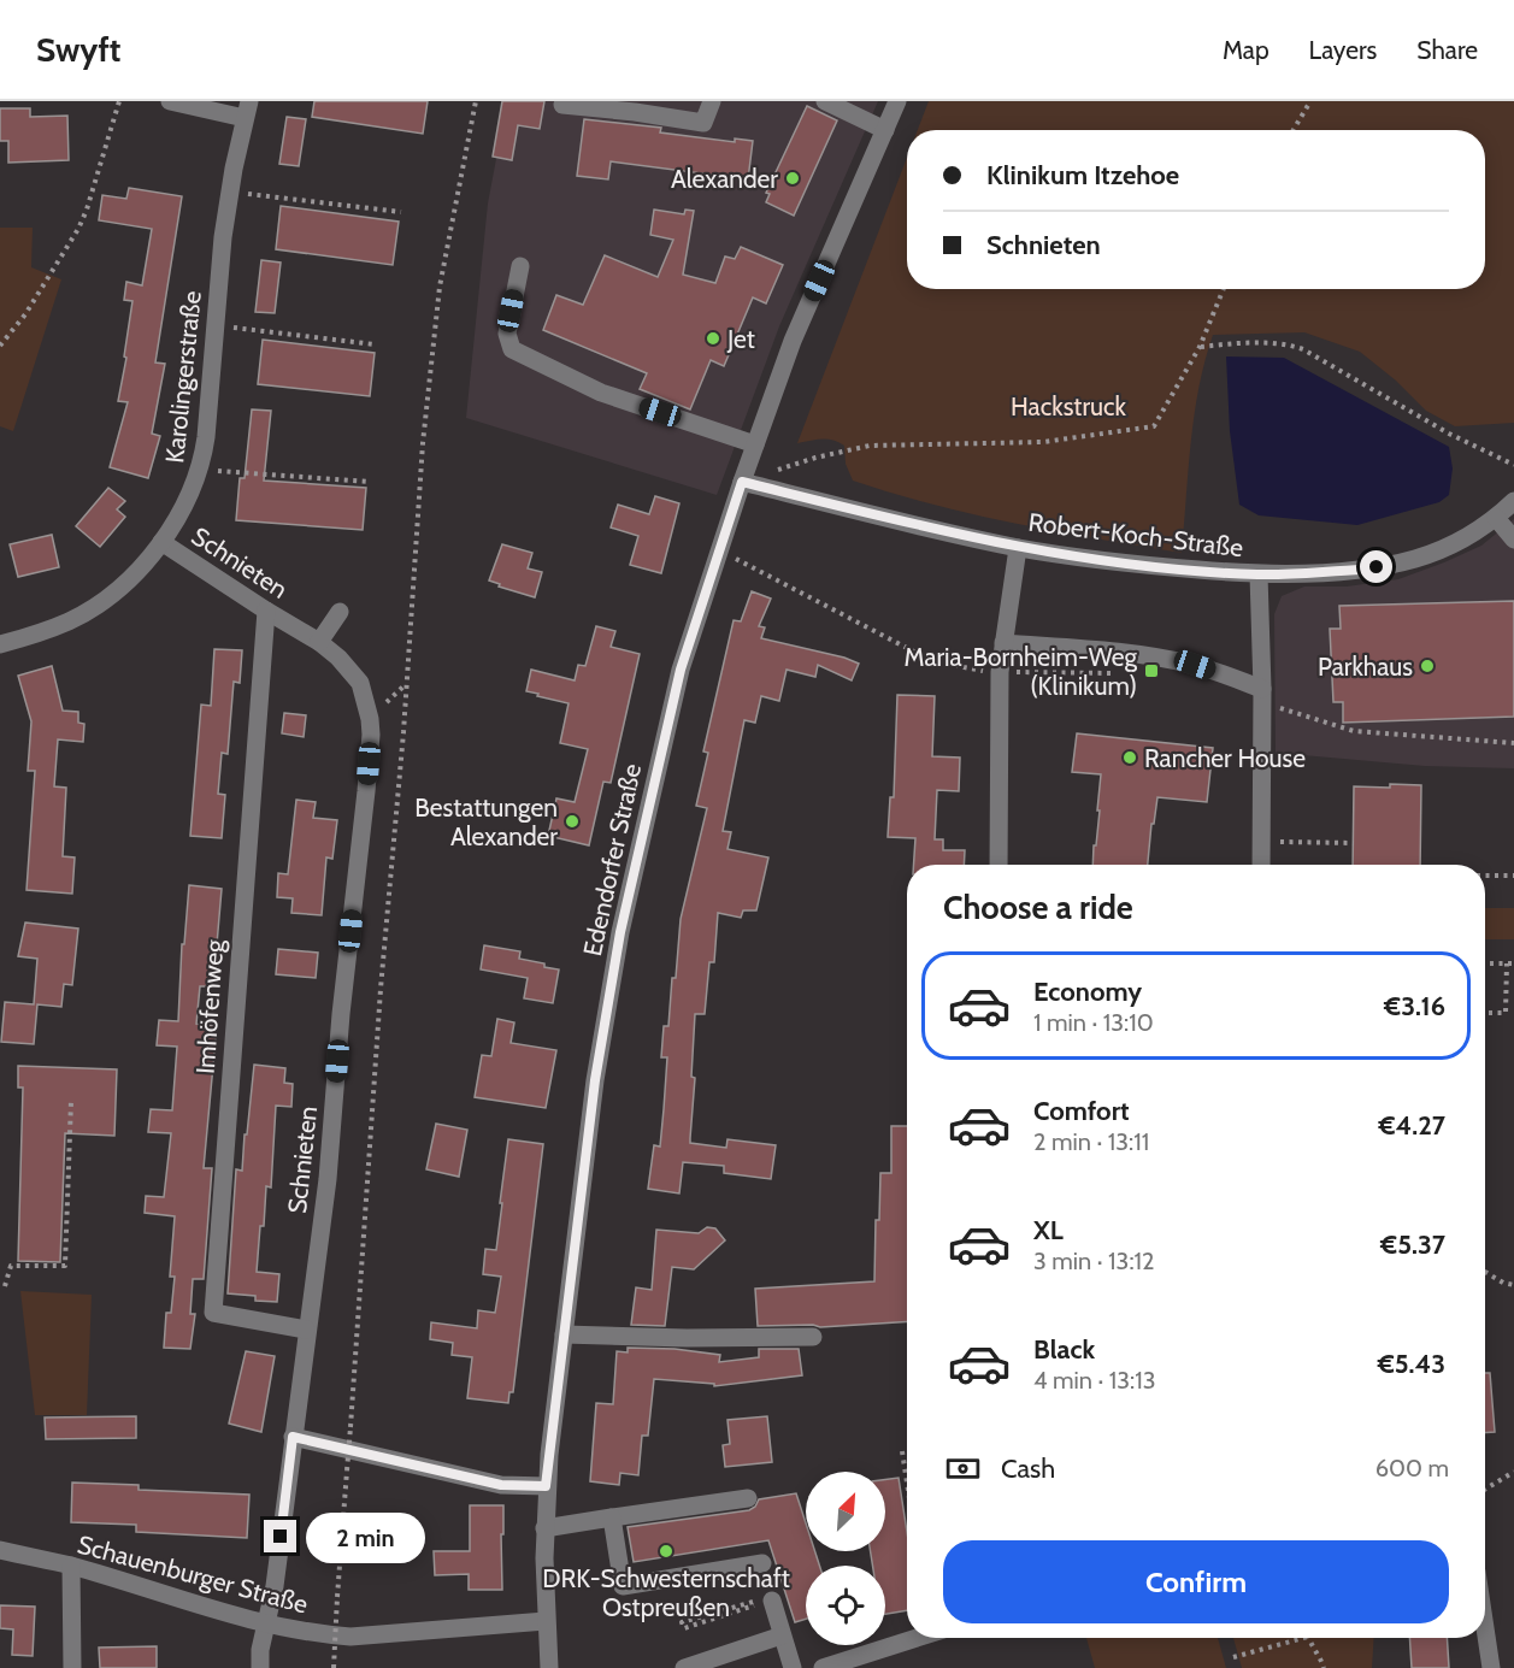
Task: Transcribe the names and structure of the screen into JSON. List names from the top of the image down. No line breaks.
{"streets":{"street":["Karolingerstraße","Robert-Koch-Straße","Schnieten","Edendorfer Straße","Imhöfenweg","Schauenburger Straße"]},"crossings":[["Karolingerstraße","Schnieten"],["Robert-Koch-Straße","Edendorfer Straße"],["Schnieten","Imhöfenweg"],["Schnieten","Schauenburger Straße"],["Edendorfer Straße","Schauenburger Straße"]],"parks":["Hackstruck"],"places":{"other":["Alexander","Jet","Parkhaus","Rancher House","Bestattungen Alexander","DRK-Schwesternschaft Ostpreußen"],"transit":["Maria-Bornheim-Weg (Klinikum)"]},"north":"top right","page":{"header":"Swyft","nav":["Map","Layers","Share"],"banner":["Klinikum Itzehoe","Schnieten"],"heading":"Choose a ride","list":[{"name":"Economy","note":"1 min · 13:10","value":"€3.16"},{"name":"Comfort","note":"2 min · 13:11","value":"€4.27"},{"name":"XL","note":"3 min · 13:12","value":"€5.37"},{"name":"Black","note":"4 min · 13:13","value":"€5.43"}],"pay":["Cash","600 m"],"bubble":"2 min","buttons":"Confirm"}}
